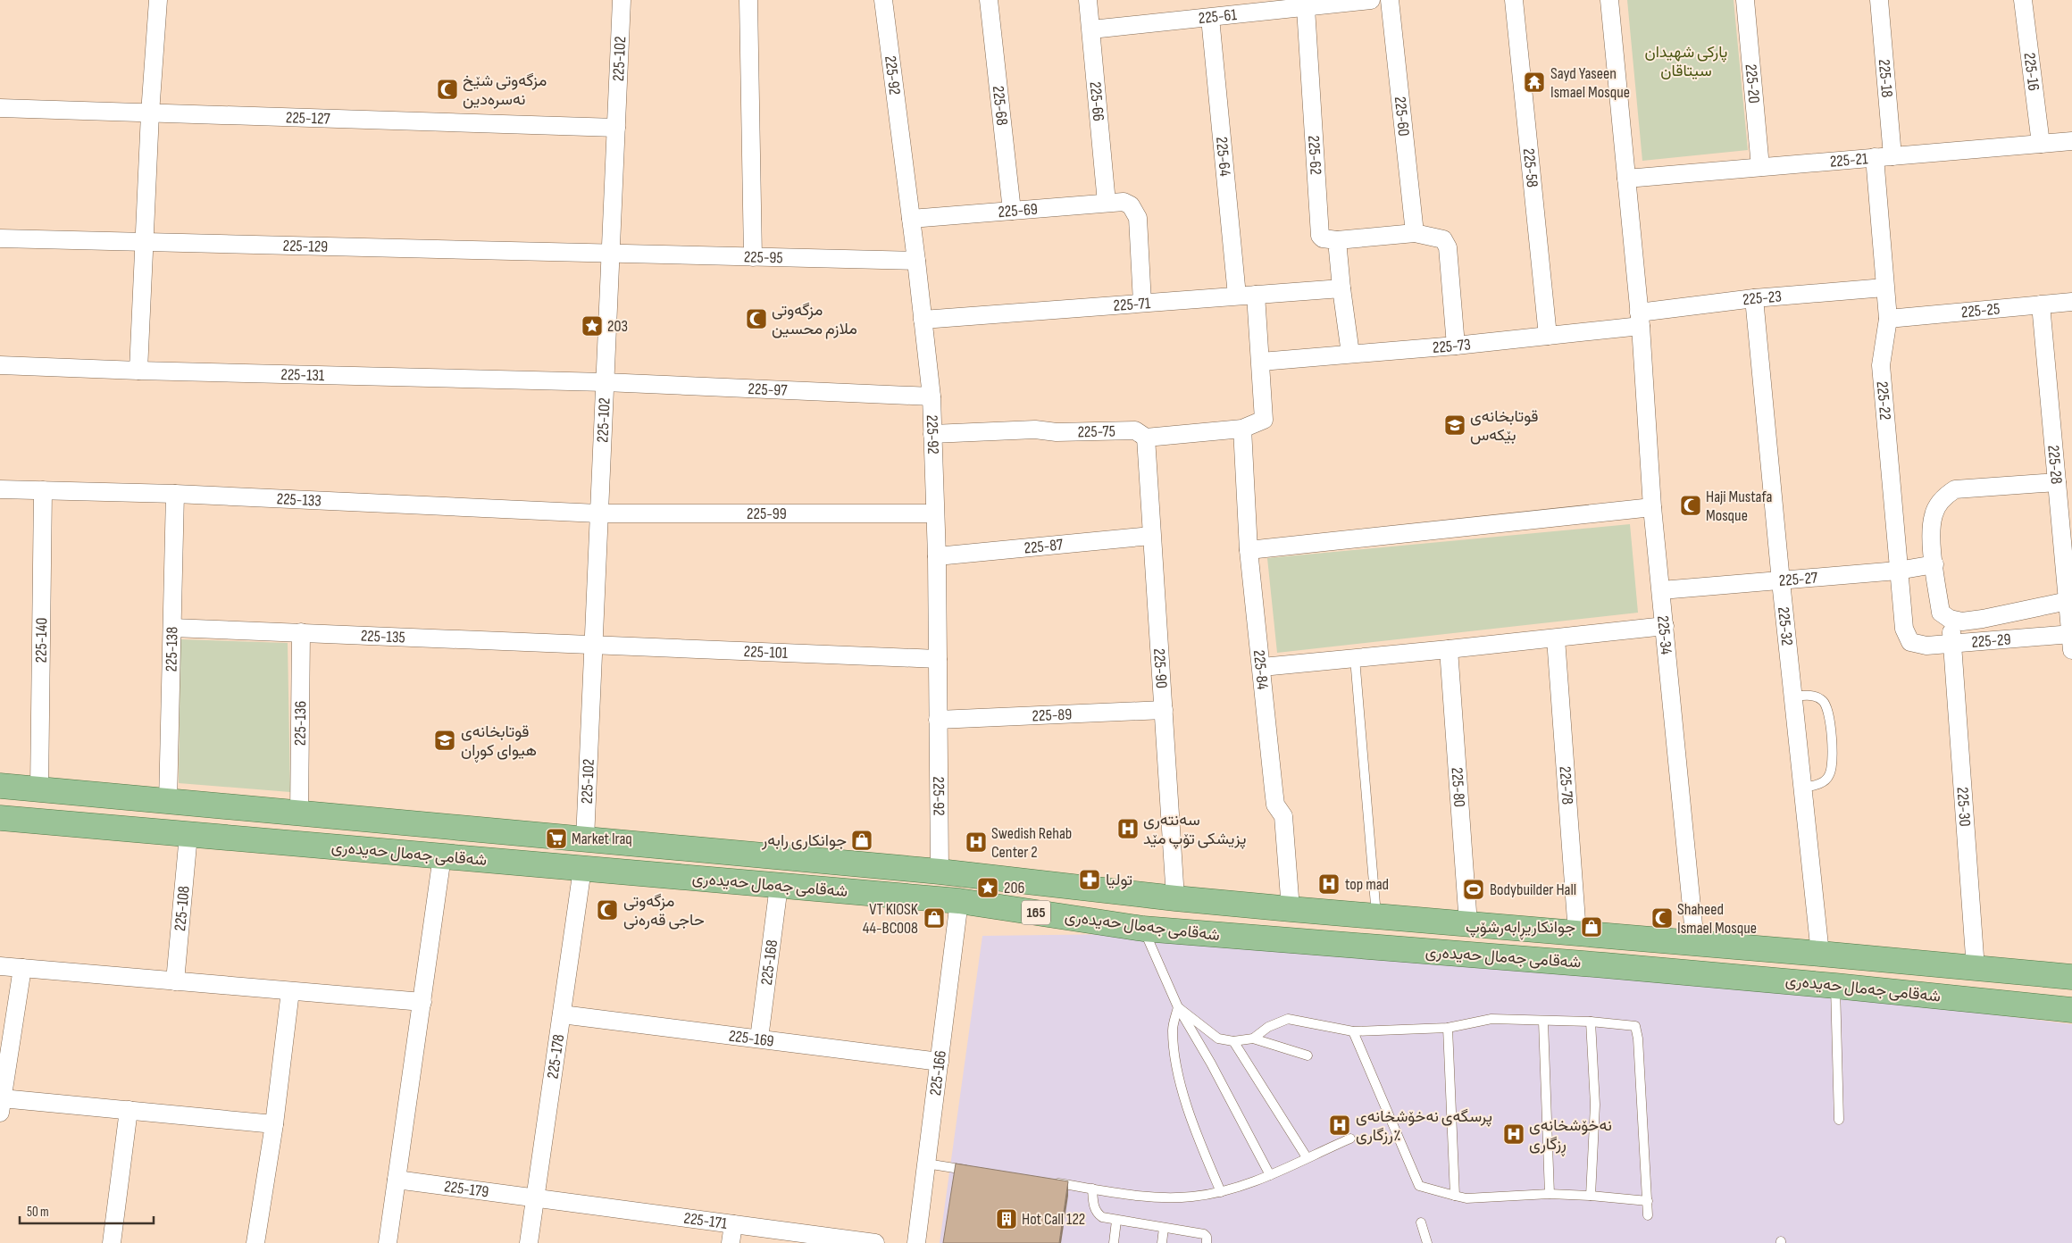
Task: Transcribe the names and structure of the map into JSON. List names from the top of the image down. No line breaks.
{"streets":{"main road":["شەقامی جەمال حەیدەری","165"],"street":["225-61","225-102","225-16","225-92","225-18","225-20","225-66","225-68","225-60","225-127","225-62","225-64","225-21","225-58","225-69","225-129","225-95","225-23","225-71","225-25","225-73","225-131","225-97","225-22","225-75","225-28","225-133","225-99","225-87","225-27","225-32","225-34","225-135","225-140","225-29","225-138","225-101","225-90","225-84","225-89","225-136","225-78","225-80","225-30","225-108","225-168","225-169","225-178","225-166","225-179","225-171"]},"crossings":[["225-61","225-66"],["225-61","225-62"],["225-61","225-64"],["225-102","225-127"],["225-102","225-129"],["225-102","225-95"],["225-102","225-131"],["225-102","225-97"],["225-102","225-133"],["225-102","225-99"],["225-102","225-135"],["225-102","225-101"],["225-102","شەقامی جەمال حەیدەری"],["225-16","225-21"],["225-92","225-69"],["225-92","225-95"],["225-92","225-71"],["225-92","225-97"],["225-92","225-75"],["225-92","225-99"],["225-92","225-87"],["225-92","225-101"],["225-92","225-89"],["225-92","شەقامی جەمال حەیدەری"],["225-18","225-21"],["225-20","225-21"],["225-66","225-69"],["225-68","225-69"],["225-64","225-71"],["225-21","225-22"],["225-21","225-34"],["225-58","225-73"],["225-129","225-95"],["225-23","225-73"],["225-23","225-22"],["225-23","225-32"],["225-23","225-34"],["225-25","225-22"],["225-25","225-28"],["225-73","225-34"],["225-73","225-84"],["225-131","225-97"],["225-22","225-27"],["225-22","225-29"],["225-75","225-90"],["225-75","225-84"],["225-28","225-29"],["225-133","225-99"],["225-133","225-140"],["225-133","225-138"],["225-87","225-90"],["225-27","225-32"],["225-27","225-34"],["225-32","شەقامی جەمال حەیدەری"],["225-34","شەقامی جەمال حەیدەری"],["225-135","225-138"],["225-135","225-101"],["225-135","225-136"],["225-140","شەقامی جەمال حەیدەری"],["225-29","225-30"],["225-138","شەقامی جەمال حەیدەری"],["225-90","225-89"],["225-90","شەقامی جەمال حەیدەری"],["225-84","شەقامی جەمال حەیدەری"],["225-136","شەقامی جەمال حەیدەری"],["225-78","شەقامی جەمال حەیدەری"],["225-80","شەقامی جەمال حەیدەری"],["225-30","شەقامی جەمال حەیدەری"],["شەقامی جەمال حەیدەری","225-108"],["شەقامی جەمال حەیدەری","225-168"],["شەقامی جەمال حەیدەری","225-178"],["شەقامی جەمال حەیدەری","225-166"],["225-168","225-169"],["225-169","225-178"],["225-169","225-166"],["225-178","225-179"],["225-178","225-171"],["225-179","225-171"]],"parks":["پارکی شهیدان سیتاقان"],"places":{"temple":["Sayd Yaseen Ismael Mosque"],"mosque":["مزگه‌وتی شێخ نه‌سرەدین","مزگه‌وتی ملازم محسین","Haji Mustafa Mosque","مزگەوتی حاجی قەرەنی","Shaheed Ismael Mosque"],"place":["203","206"],"school or university":["قوتابخانەی بێكه‌س","قوتابخانەی هیوای کوڕان"],"hospital":["سەنتەری پزیشکی تۆپ مێد","Swedish Rehab Center 2","top mad","پرسگەی نەخۆشخانەی رزگاری٪","نەخۆشخانەی ڕزگاری"],"supermarket":["Market Iraq"],"shop":["جوانکاری رابەر","VT KIOSK 44-BC008","جوانكاریڕابەرشۆپ"],"pharmacy":["تولیا"],"sports":["Bodybuilder Hall"],"building":["Hot Call 122"]},"scale_bar":"50 m"}
